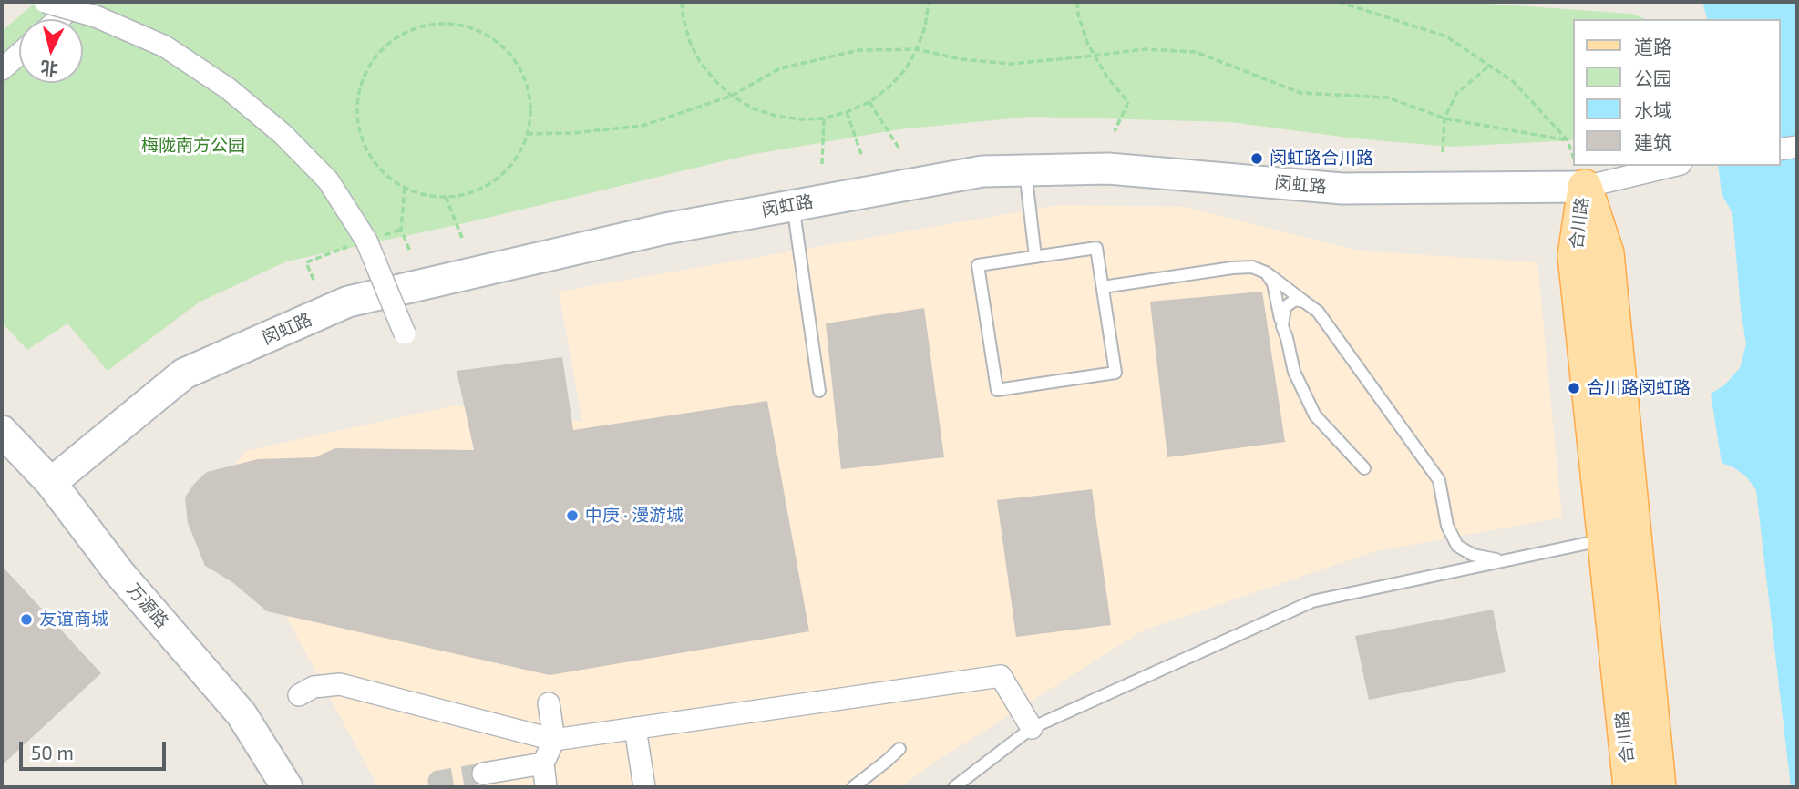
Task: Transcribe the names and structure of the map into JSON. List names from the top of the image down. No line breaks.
{"streets":{"main road":["闵虹路","合川路","万源路"]},"crossings":[["闵虹路","合川路"],["闵虹路","万源路"]],"parks":["梅陇南方公园"],"places":["闵虹路合川路","合川路闵虹路","中庚 · 漫游城","友谊商城"],"legend":["道路","公园","水域","建筑"],"scale_bar":"50 m","north":"bottom"}
